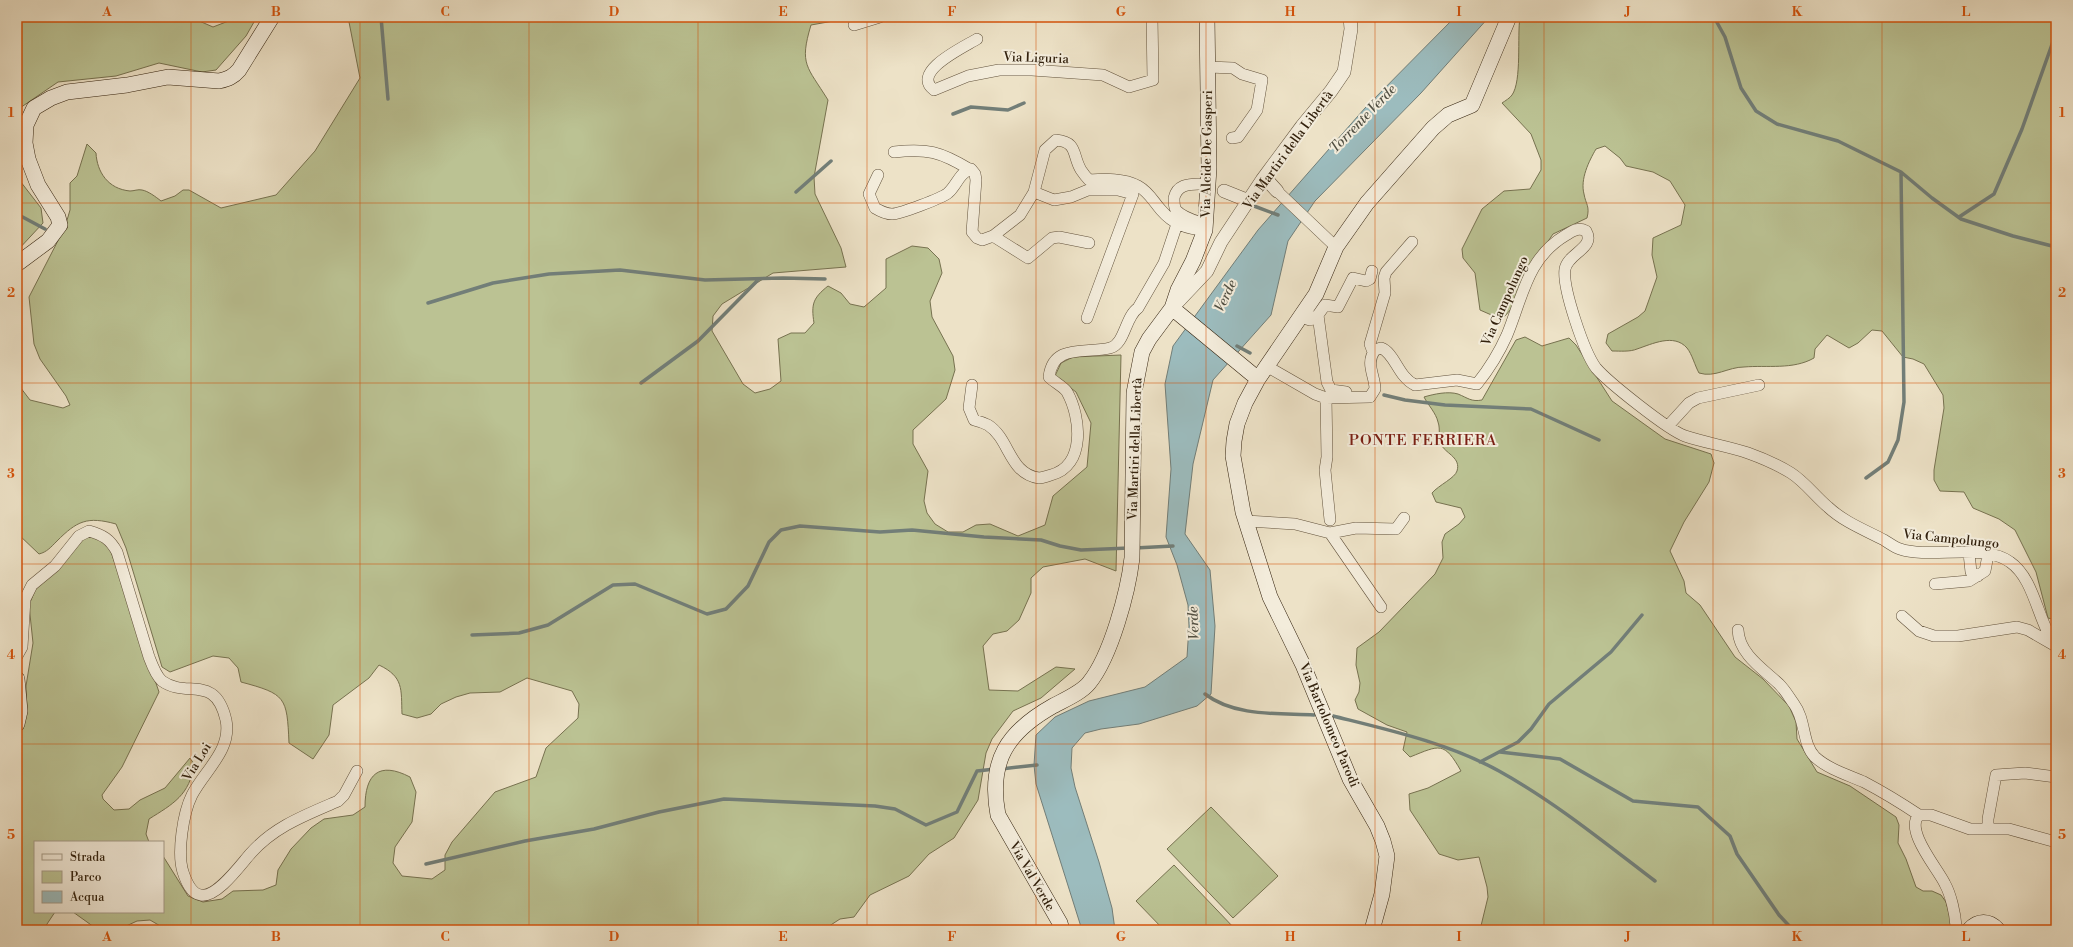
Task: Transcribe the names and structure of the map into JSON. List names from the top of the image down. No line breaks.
{"streets":{"main road":["Via Martiri della Libertà","Via Alcide De Gasperi","Via Bartolomeo Parodi","Via Val Verde"],"street":["Via Liguria","Via Campolungo","Via Loi"]},"crossings":[["Via Martiri della Libertà","Via Alcide De Gasperi"],["Via Martiri della Libertà","Via Val Verde"]],"districts":["PONTE FERRIERA"],"water":["Torrente Verde","Verde"],"legend":["Strada","Parco","Acqua"],"grid":{"columns":["A","B","C","D","E","F","G","H","I","J","K","L"],"rows":["1","2","3","4","5"]}}
